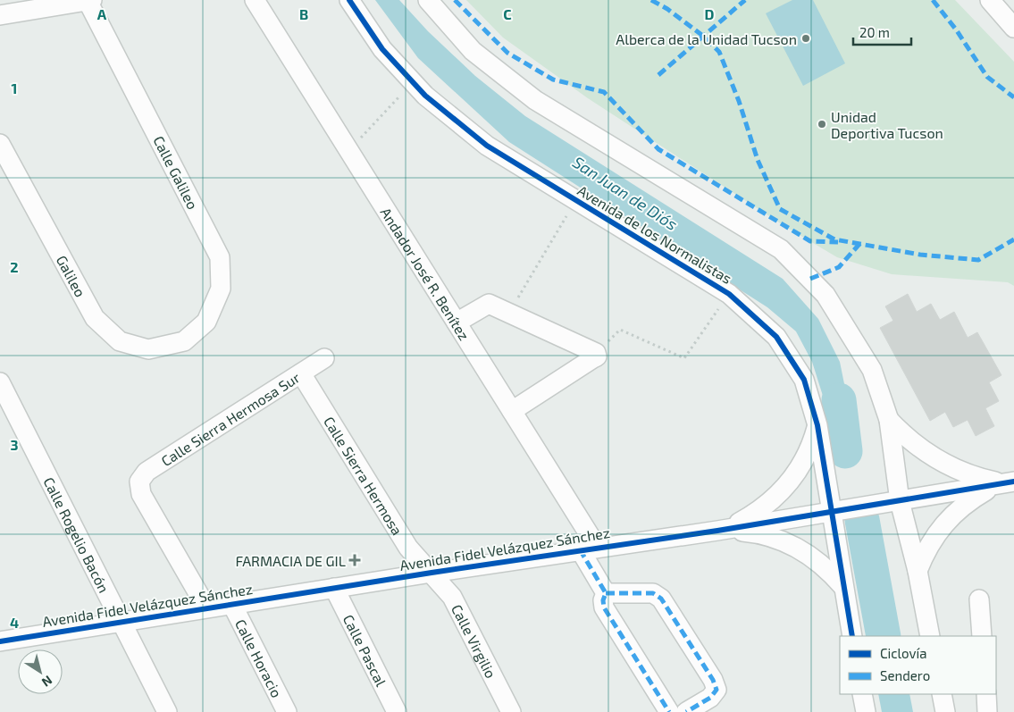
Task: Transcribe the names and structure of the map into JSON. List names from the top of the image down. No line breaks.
{"streets":{"street":["Calle Galileo","Avenida de los Normalistas","Andador José R. Benítez","Galileo","Calle Sierra Hermosa Sur","Calle Sierra Hermosa","Calle Rogelio Bacón","Avenida Fidel Velázquez Sánchez","Calle Virgilio","Calle Pascal","Calle Horacio"]},"crossings":[["Calle Galileo","Galileo"],["Avenida de los Normalistas","Avenida Fidel Velázquez Sánchez"],["Andador José R. Benítez","Avenida Fidel Velázquez Sánchez"],["Calle Sierra Hermosa Sur","Calle Sierra Hermosa"],["Calle Sierra Hermosa Sur","Avenida Fidel Velázquez Sánchez"],["Calle Sierra Hermosa","Avenida Fidel Velázquez Sánchez"],["Calle Sierra Hermosa","Calle Virgilio"],["Calle Rogelio Bacón","Avenida Fidel Velázquez Sánchez"],["Avenida Fidel Velázquez Sánchez","Calle Virgilio"],["Avenida Fidel Velázquez Sánchez","Calle Pascal"],["Avenida Fidel Velázquez Sánchez","Calle Horacio"]],"water":["San Juan de Diós"],"places":{"other":["Alberca de la Unidad Tucson","Unidad Deportiva Tucson"],"health":["FARMACIA DE GIL"]},"legend":["Ciclovía","Sendero"],"scale_bar":"20 m","north":"bottom right","grid":{"columns":["A","B","C","D"],"rows":["1","2","3","4"]}}
